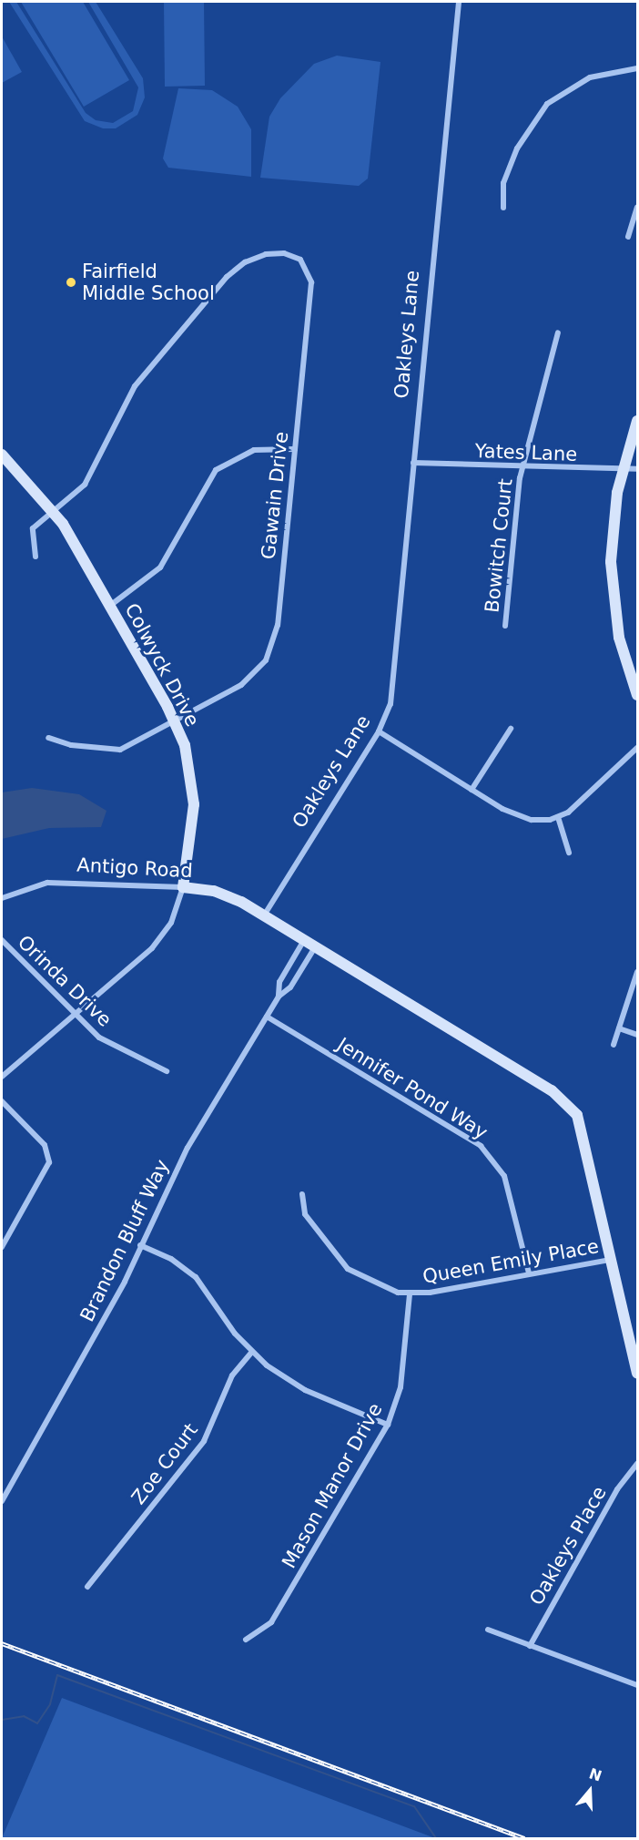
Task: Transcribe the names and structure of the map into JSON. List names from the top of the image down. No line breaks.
{"streets":{"street":["Oakleys Lane","Yates Lane","Gawain Drive","Bowitch Court","Colwyck Drive","Antigo Road","Orinda Drive","Jennifer Pond Way","Brandon Bluff Way","Queen Emily Place","Zoe Court","Mason Manor Drive","Oakleys Place"]},"crossings":[["Oakleys Lane","Yates Lane"],["Oakleys Lane","Antigo Road"],["Yates Lane","Bowitch Court"],["Gawain Drive","Colwyck Drive"],["Colwyck Drive","Antigo Road"],["Colwyck Drive","Orinda Drive"],["Jennifer Pond Way","Brandon Bluff Way"],["Jennifer Pond Way","Queen Emily Place"],["Queen Emily Place","Mason Manor Drive"]],"places":["Fairfield Middle School"],"north":"top"}
